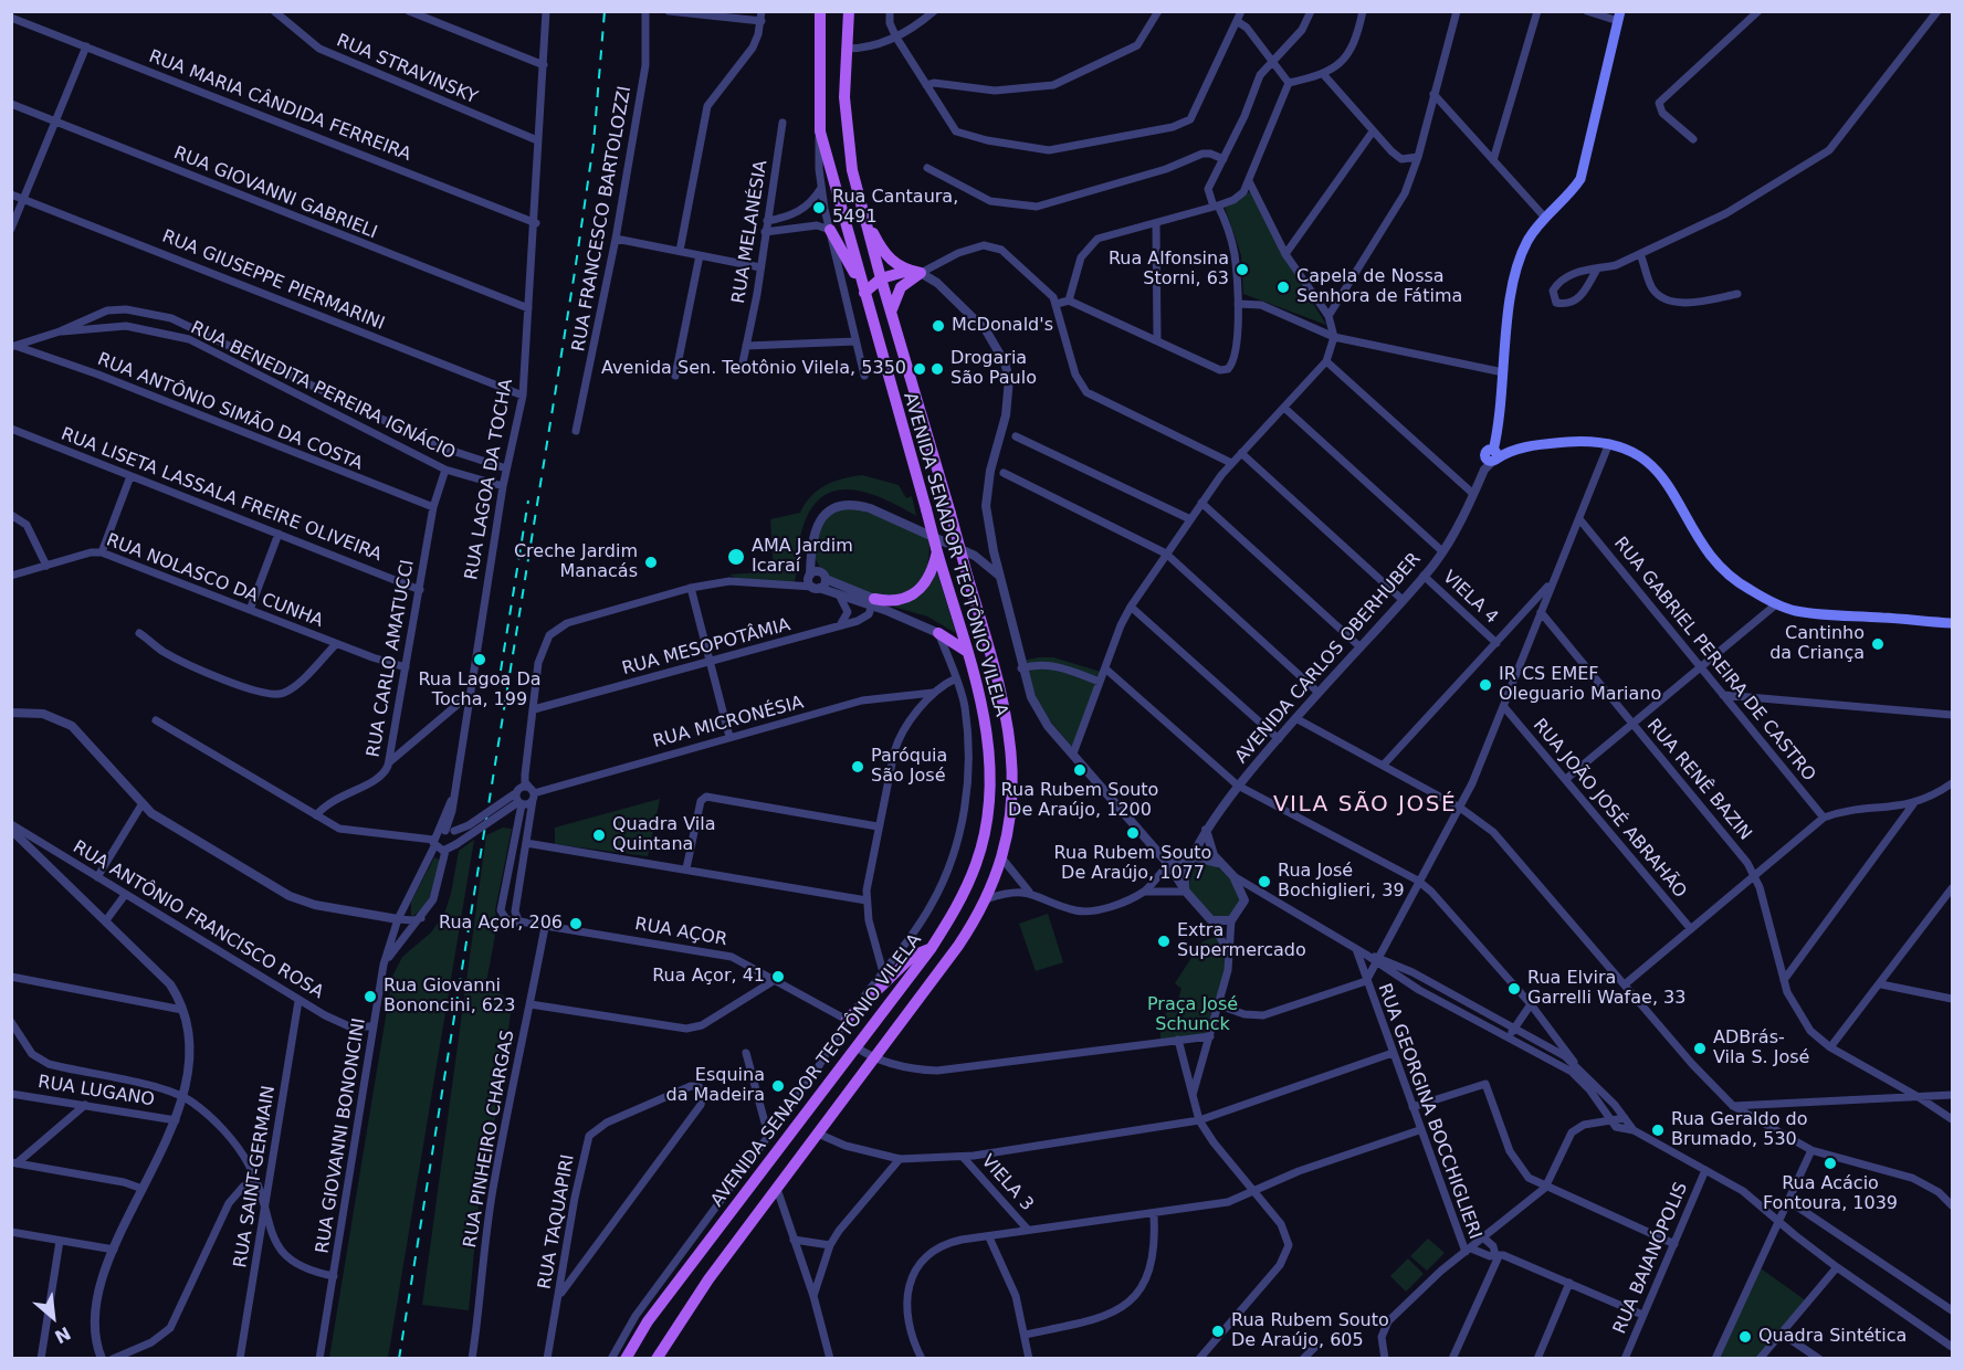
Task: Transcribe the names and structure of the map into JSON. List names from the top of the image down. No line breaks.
{"streets":{"main road":["AVENIDA SENADOR TEOTÔNIO VILELA","AVENIDA CARLOS OBERHUBER"],"street":["RUA STRAVINSKY","RUA MARIA CÂNDIDA FERREIRA","RUA GIOVANNI GABRIELI","RUA FRANCESCO BARTOLOZZI","RUA MELANÉSIA","RUA GIUSEPPE PIERMARINI","RUA BENEDITA PEREIRA IGNÁCIO","RUA ANTÔNIO SIMÃO DA COSTA","RUA LAGOA DA TOCHA","RUA LISETA LASSALA FREIRE OLIVEIRA","RUA NOLASCO DA CUNHA","VIELA 4","RUA MESOPOTÂMIA","RUA CARLO AMATUCCI","RUA GABRIEL PEREIRA DE CASTRO","RUA MICRONÉSIA","RUA RENÊ BAZIN","RUA JOÃO JOSÉ ABRAHÃO","RUA ANTÔNIO FRANCISCO ROSA","RUA AÇOR","RUA LUGANO","RUA GEORGINA BOCCHIGLIERI","RUA GIOVANNI BONONCINI","RUA PINHEIRO CHARGAS","RUA SAINT-GERMAIN","VIELA 3","RUA TAQUAPIRI","RUA BAIANÓPOLIS"]},"crossings":[["RUA STRAVINSKY","RUA LAGOA DA TOCHA"],["RUA MARIA CÂNDIDA FERREIRA","RUA LAGOA DA TOCHA"],["RUA GIOVANNI GABRIELI","RUA LAGOA DA TOCHA"],["RUA GIUSEPPE PIERMARINI","RUA LAGOA DA TOCHA"],["RUA BENEDITA PEREIRA IGNÁCIO","RUA LAGOA DA TOCHA"],["RUA BENEDITA PEREIRA IGNÁCIO","RUA CARLO AMATUCCI"],["RUA ANTÔNIO SIMÃO DA COSTA","RUA CARLO AMATUCCI"],["RUA LISETA LASSALA FREIRE OLIVEIRA","RUA CARLO AMATUCCI"],["AVENIDA SENADOR TEOTÔNIO VILELA","RUA AÇOR"],["RUA NOLASCO DA CUNHA","RUA CARLO AMATUCCI"],["VIELA 4","AVENIDA CARLOS OBERHUBER"],["RUA ANTÔNIO FRANCISCO ROSA","RUA GIOVANNI BONONCINI"],["RUA ANTÔNIO FRANCISCO ROSA","RUA SAINT-GERMAIN"],["RUA AÇOR","RUA PINHEIRO CHARGAS"]],"districts":["VILA SÃO JOSÉ"],"parks":["Praça José Schunck"],"places":["Rua Cantaura, 5491","Rua Alfonsina Storni, 63","Capela de Nossa Senhora de Fátima","McDonald's","Avenida Sen. Teotônio Vilela, 5350","Drogaria São Paulo","AMA Jardim Icaraí","Creche Jardim Manacás","Cantinho da Criança","Rua Lagoa Da Tocha, 199","IR CS EMEF Oleguario Mariano","Paróquia São José","Rua Rubem Souto De Araújo, 1200","Rua Rubem Souto De Araújo, 1077","Quadra Vila Quintana","Rua José Bochiglieri, 39","Rua Açor, 206","Extra Supermercado","Rua Açor, 41","Rua Elvira Garrelli Wafae, 33","Rua Giovanni Bononcini, 623","ADBrás- Vila S. José","Esquina da Madeira","Rua Geraldo do Brumado, 530","Rua Acácio Fontoura, 1039","Rua Rubem Souto De Araújo, 605","Quadra Sintética"],"north":"bottom right"}
